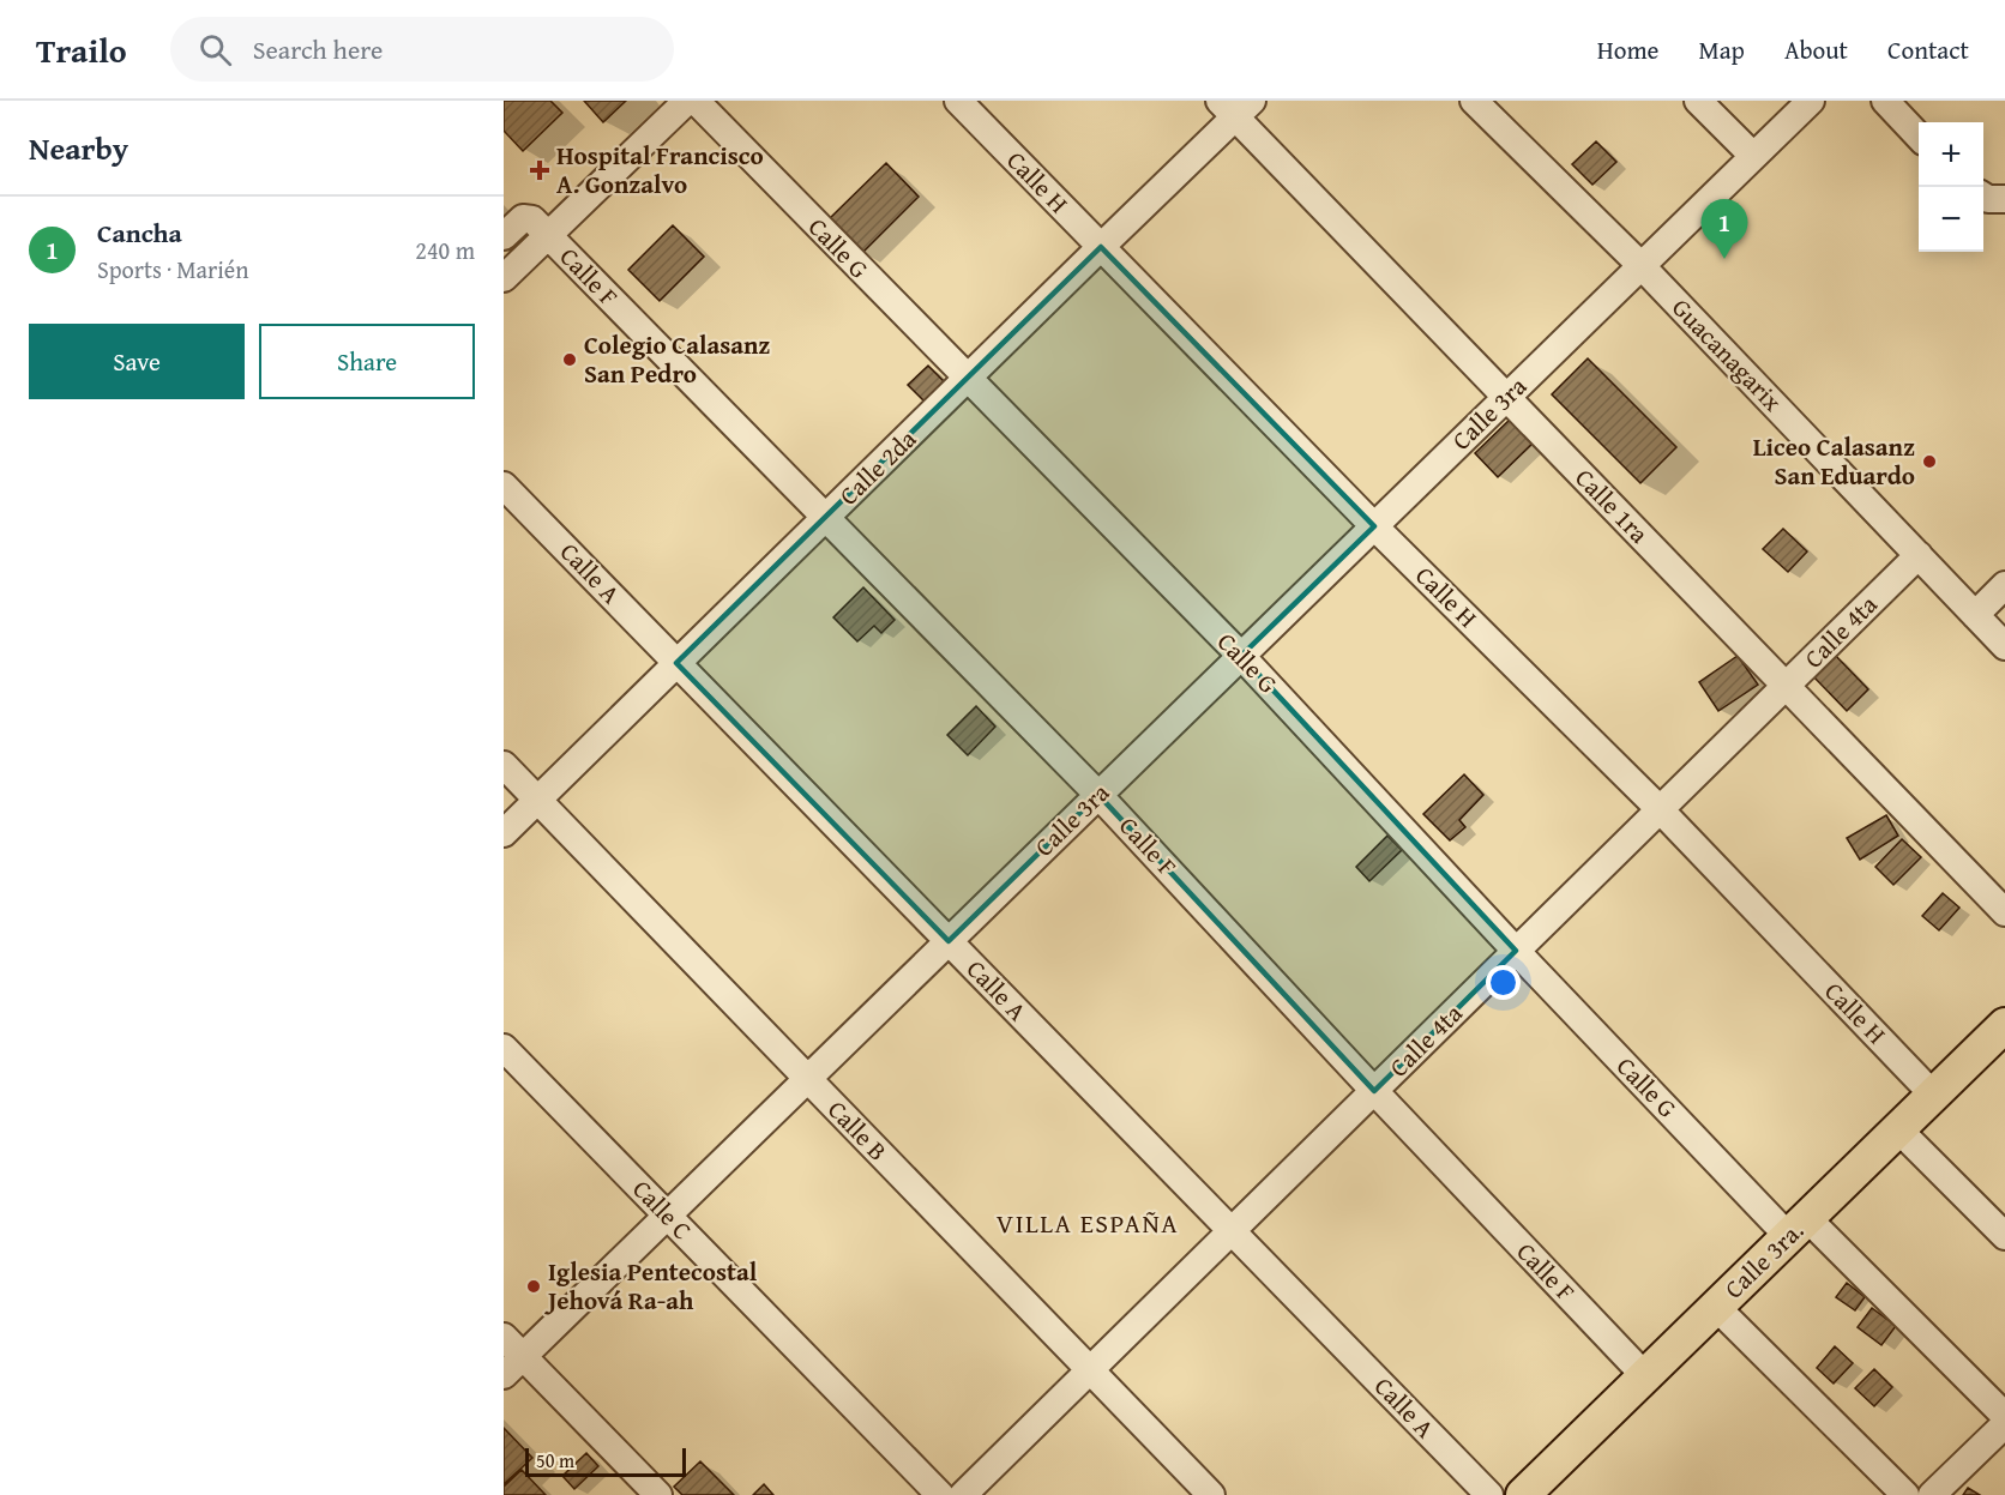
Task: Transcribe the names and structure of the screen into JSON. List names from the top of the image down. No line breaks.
{"streets":{"main road":["Calle 3ra."],"street":["Calle H","Calle G","Calle F","Guacanagarix","Calle 3ra","Calle 2da","Calle 1ra","Calle A","Calle 4ta","Calle B","Calle C"]},"crossings":[["Calle H","Calle 3ra"],["Calle H","Calle 2da"],["Calle H","Calle 4ta"],["Calle H","Calle 3ra."],["Calle G","Calle 3ra"],["Calle G","Calle 2da"],["Calle G","Calle 4ta"],["Calle G","Calle 3ra."],["Calle F","Calle 3ra"],["Calle F","Calle 2da"],["Calle F","Calle 4ta"],["Calle F","Calle 3ra."],["Guacanagarix","Calle 3ra"],["Guacanagarix","Calle 4ta"],["Calle 3ra","Calle 1ra"],["Calle 3ra","Calle A"],["Calle 3ra","Calle B"],["Calle 3ra","Calle C"],["Calle 2da","Calle 1ra"],["Calle 2da","Calle A"],["Calle 2da","Calle B"],["Calle 1ra","Calle 4ta"],["Calle A","Calle 4ta"],["Calle 4ta","Calle B"]],"districts":["VILLA ESPAÑA"],"places":{"health":["Hospital Francisco A. Gonzalvo"],"other":["Colegio Calasanz San Pedro","Liceo Calasanz San Eduardo","Iglesia Pentecostal Jehová Ra-ah"]},"scale_bar":"50 m","page":{"header":"Trailo","search":"Search here","nav":["Home","Map","About","Contact"],"heading":"Nearby","map_buttons":["+","−"],"list":[{"mark":"1","name":"Cancha","note":"Sports · Marién","value":"240 m"}],"pins":"1","buttons":["Save","Share"],"scale":"50 m"}}
